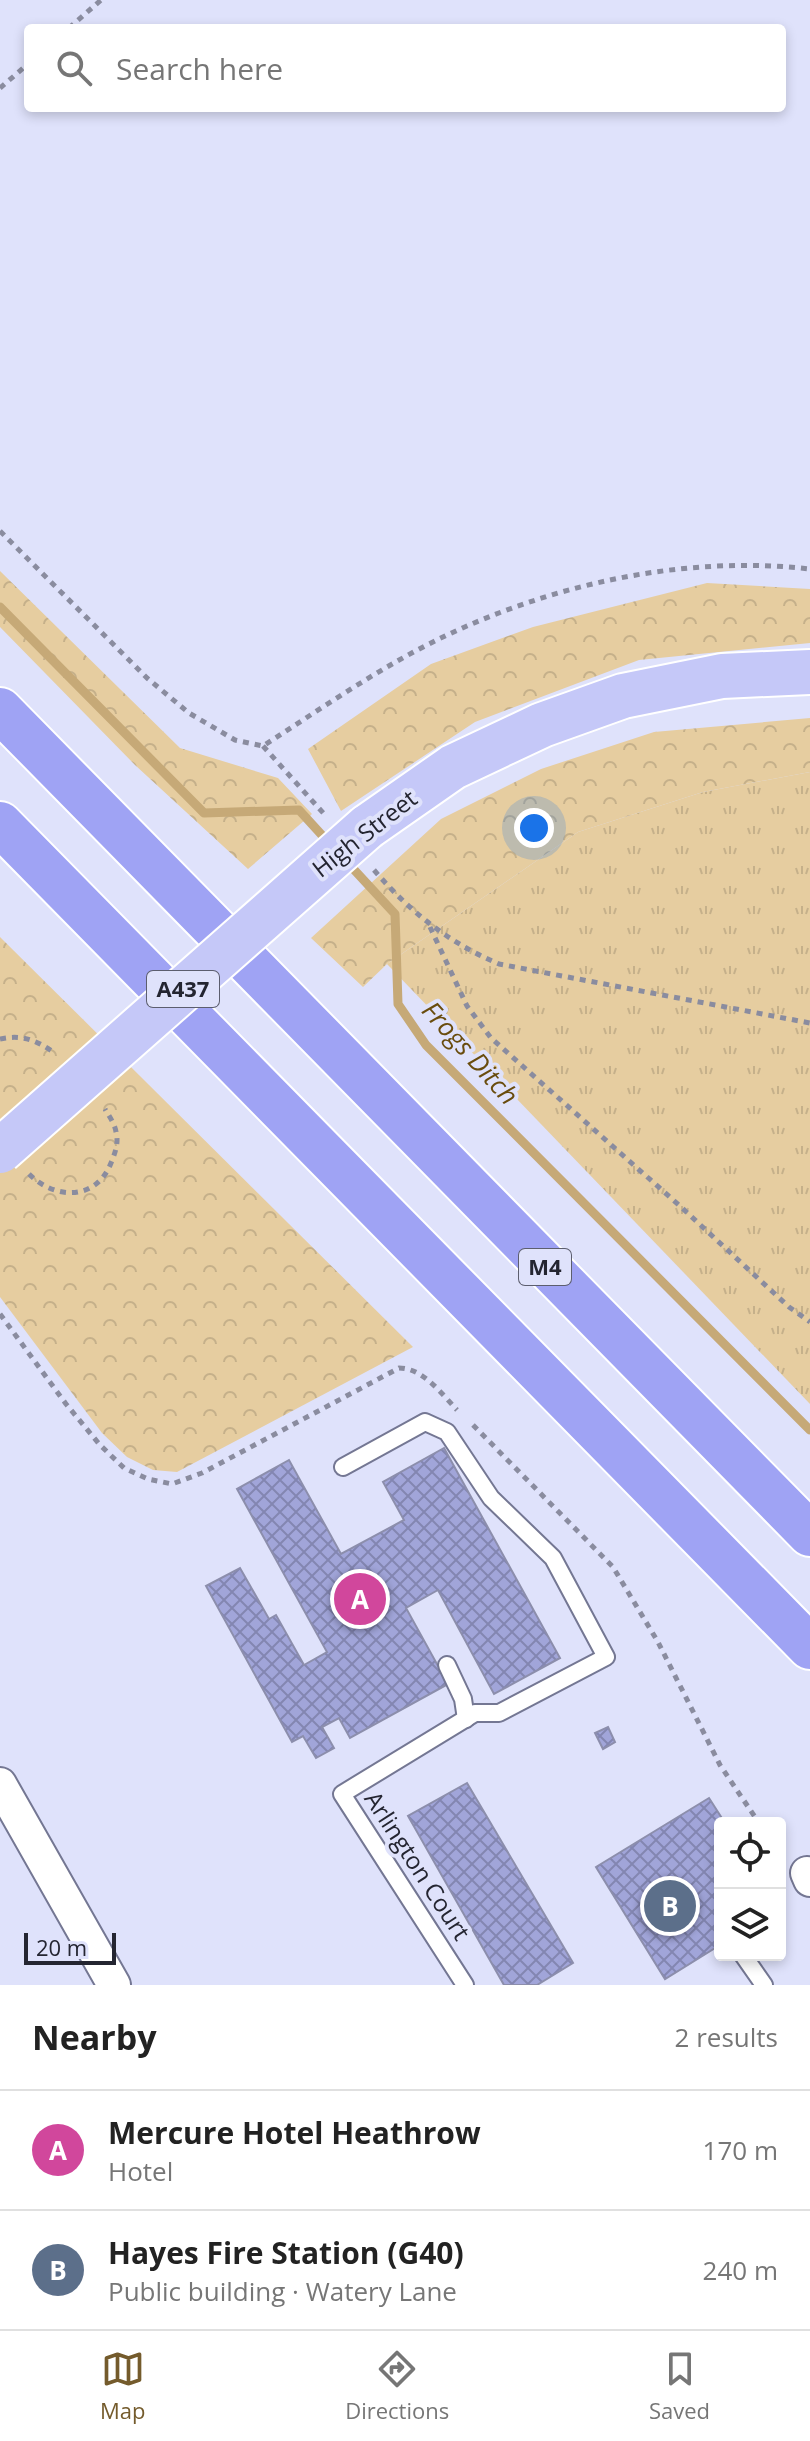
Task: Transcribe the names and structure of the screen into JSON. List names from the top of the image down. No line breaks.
{"streets":{"highway":["M4"],"main road":["High Street","A437"],"lane":["Arlington Court"]},"water":["Frogs Ditch"],"scale_bar":"20 m","page":{"search":"Search here","pins":["A","B"],"scale":"20 m","heading":["Nearby","2 results"],"list":[{"mark":"A","name":"Mercure Hotel Heathrow","note":"Hotel","value":"170 m"},{"mark":"B","name":"Hayes Fire Station (G40)","note":"Public building · Watery Lane","value":"240 m"}],"nav":["Map","Directions","Saved"]}}
